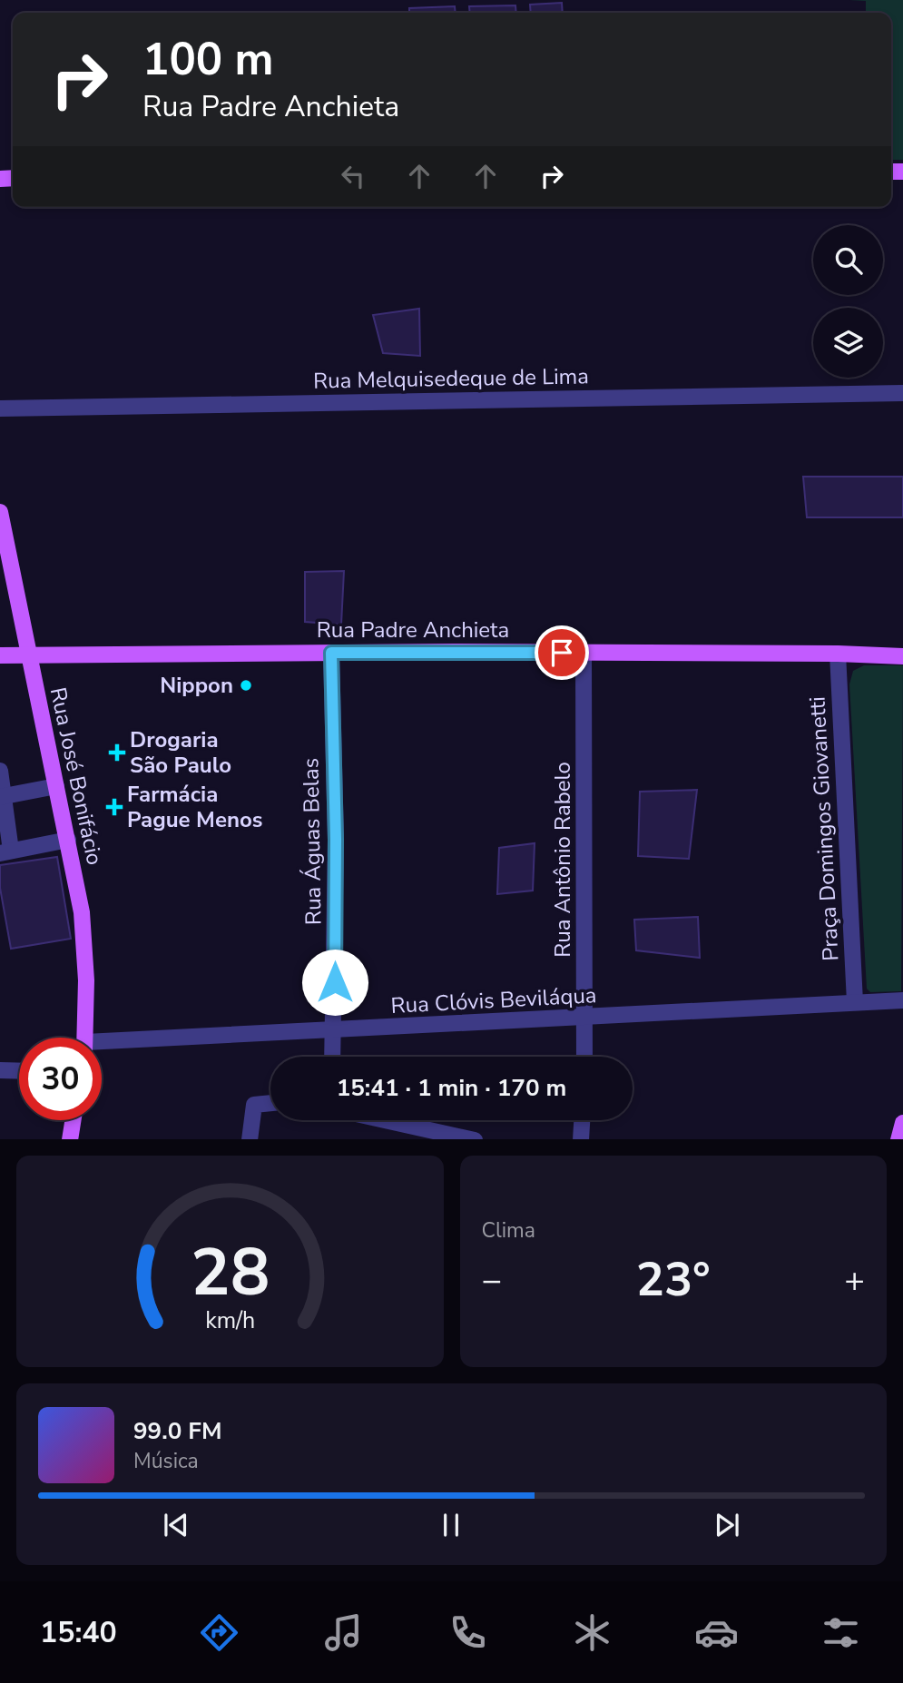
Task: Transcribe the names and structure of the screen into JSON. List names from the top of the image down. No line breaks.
{"streets":{"main road":["Rua Padre Anchieta","Rua José Bonifácio"],"street":["Rua Melquisedeque de Lima","Praça Domingos Giovanetti","Rua Águas Belas","Rua Antônio Rabelo","Rua Clóvis Beviláqua"]},"crossings":[["Rua Padre Anchieta","Rua José Bonifácio"],["Rua Padre Anchieta","Praça Domingos Giovanetti"],["Rua Padre Anchieta","Rua Águas Belas"],["Rua Padre Anchieta","Rua Antônio Rabelo"],["Praça Domingos Giovanetti","Rua Clóvis Beviláqua"],["Rua Águas Belas","Rua Clóvis Beviláqua"],["Rua Antônio Rabelo","Rua Clóvis Beviláqua"]],"places":{"other":["Nippon"],"health":["Drogaria São Paulo","Farmácia Pague Menos"]},"page":{"turn":["100 m","Rua Padre Anchieta"],"limit":"30","trip":"15:41 · 1 min · 170 m","tile":"Clima","heat":["−","23°","+"],"song":["99.0 FM","Música"],"tabs":"15:40","gauge":["28","km/h"]}}
